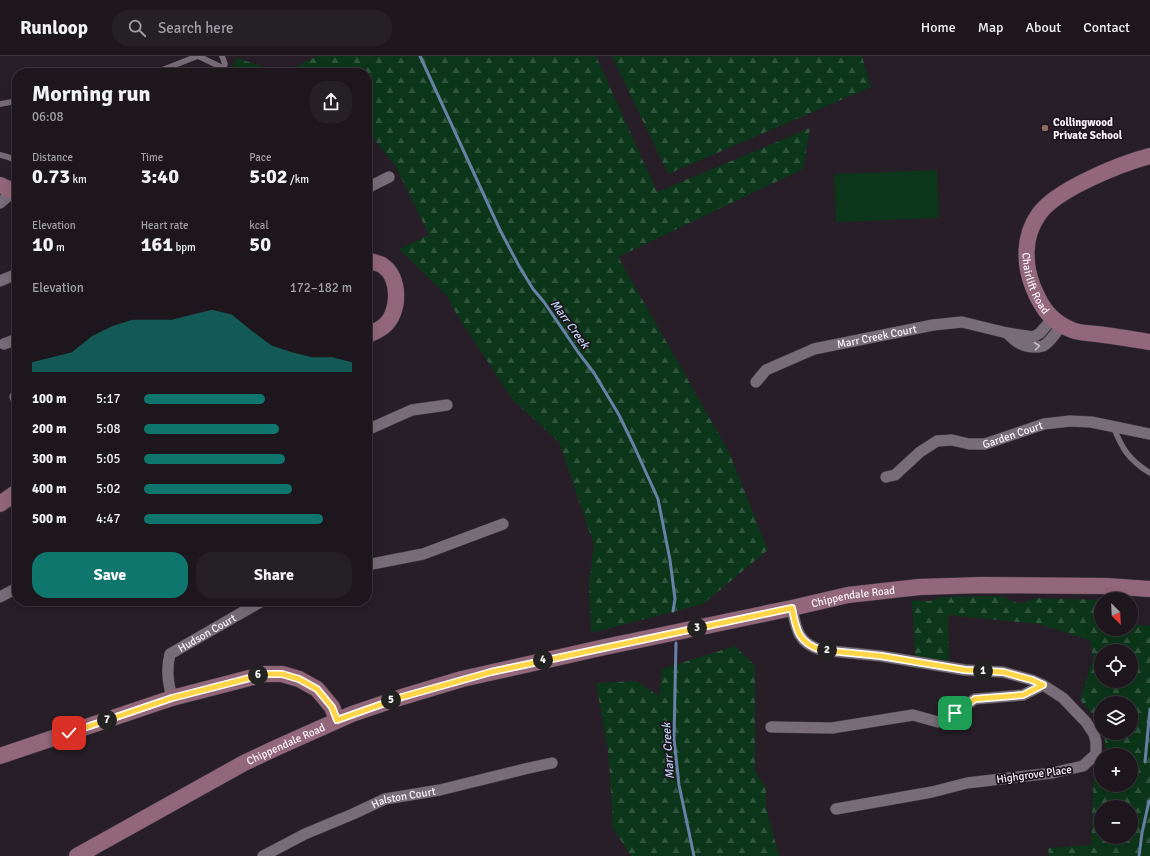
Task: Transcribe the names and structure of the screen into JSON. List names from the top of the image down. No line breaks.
{"streets":{"street":["Chairlift Road","Marr Creek Court","Garden Court","Chippendale Road","Hudson Court","Highgrove Place","Halston Court"]},"crossings":[["Chairlift Road","Marr Creek Court"],["Chippendale Road","Highgrove Place"]],"water":["Marr Creek"],"places":["Collingwood Private School"],"north":"bottom right","page":{"header":"Runloop","search":"Search here","nav":["Home","Map","About","Contact"],"heading":["Morning run","06:08"],"stats":[["Distance","0.73 km"],["Time","3:40"],["Pace","5:02 /km"],["Elevation","10 m"],["Heart rate","161 bpm"],["kcal","50"]],"chart":["Elevation","172–182 m"],"list":[{"name":"100 m","note":"5:17"},{"name":"200 m","note":"5:08"},{"name":"300 m","note":"5:05"},{"name":"400 m","note":"5:02"},{"name":"500 m","note":"4:47"}],"buttons":["Save","Share"],"map_buttons":["+","−"],"pins":["3","2","4","1","6","5","7"]}}
